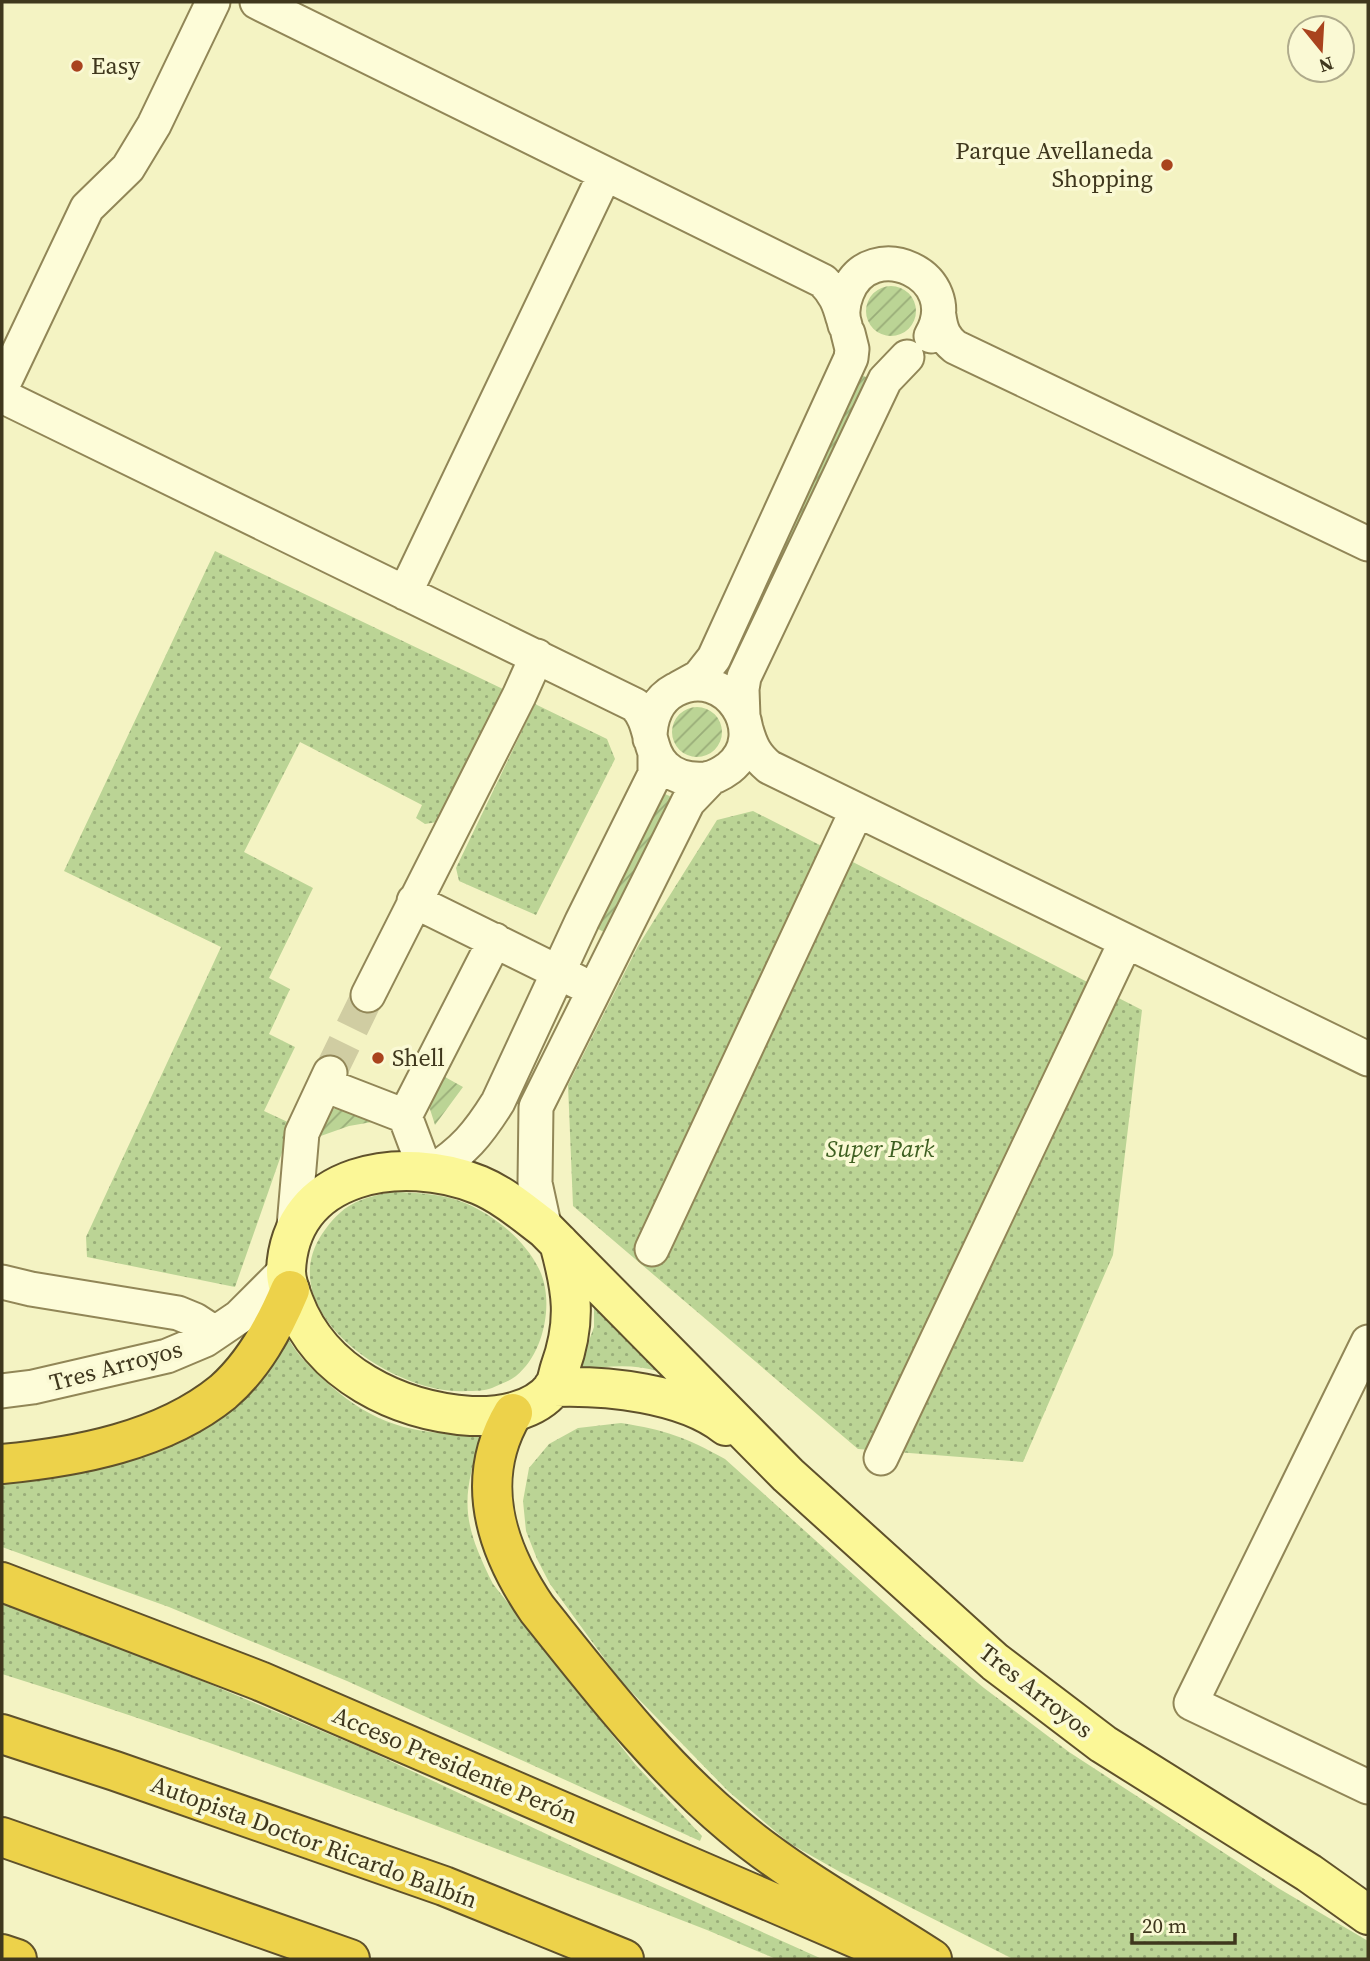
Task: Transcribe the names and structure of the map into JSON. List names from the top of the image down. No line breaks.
{"streets":{"highway":["Acceso Presidente Perón","Autopista Doctor Ricardo Balbín"],"main road":["Tres Arroyos"]},"parks":["Super Park"],"places":["Easy","Parque Avellaneda Shopping","Shell"],"scale_bar":"20 m","north":"bottom"}
